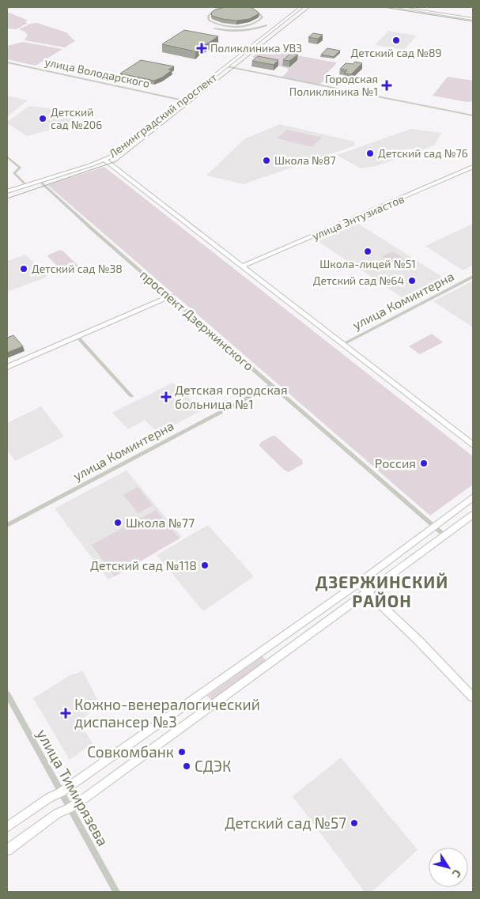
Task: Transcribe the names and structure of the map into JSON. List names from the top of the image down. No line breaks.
{"streets":{"main road":["Ленинградский проспект","улица Энтузиастов"],"street":["улица Володарского","улица Коминтерна","проспект Дзержинского","улица Тимирязева"]},"crossings":[["улица Володарского","Ленинградский проспект"],["Ленинградский проспект","проспект Дзержинского"],["улица Коминтерна","проспект Дзержинского"]],"districts":["ДЗЕРЖИНСКИЙ РАЙОН"],"places":{"other":["Детский сад №89","Детский сад №206","Детский сад №76","Школа №87","Школа-лицей №51","Детский сад №38","Детский сад №64","Россия","Школа №77","Детский сад №118","Совкомбанк","СДЭК","Детский сад №57"],"health":["Поликлиника УВЗ","Городская Поликлиника №1","Детская городская больница №1","Кожно-венералогический диспансер №3"]},"north":"bottom right"}
